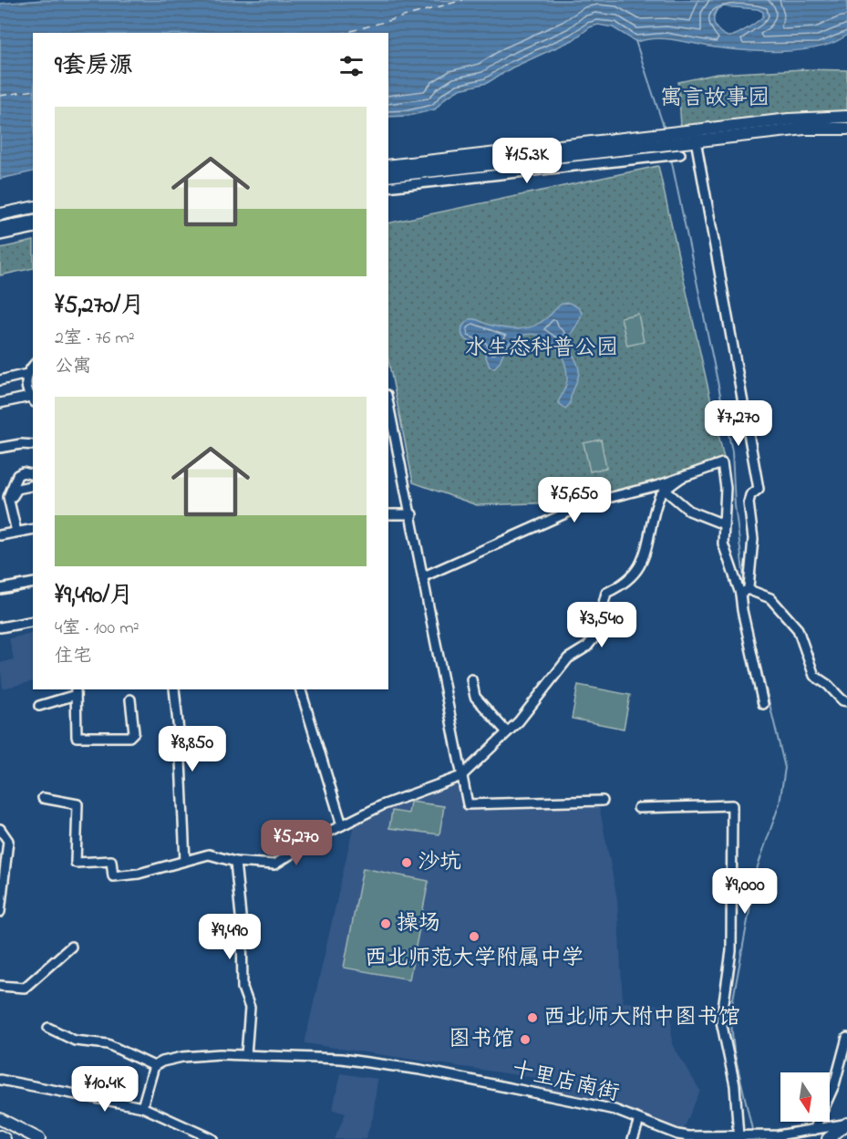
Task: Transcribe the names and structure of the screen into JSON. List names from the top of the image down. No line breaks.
{"streets":{"street":["十里店南街"]},"parks":["寓言故事园","水生态科普公园"],"places":["沙坑","操场","西北师范大学附属中学","西北师大附中图书馆","图书馆"],"north":"bottom","page":{"heading":"9套房源","list":[{"name":"¥5,270/月","note":"2室 · 76 m² · 公寓"},{"name":"¥9,490/月","note":"4室 · 100 m² · 住宅"}],"price":["¥15.3K","¥7,270","¥5,650","¥3,540","¥8,850","¥5,270","¥9,000","¥9,490","¥10.4K"]}}
